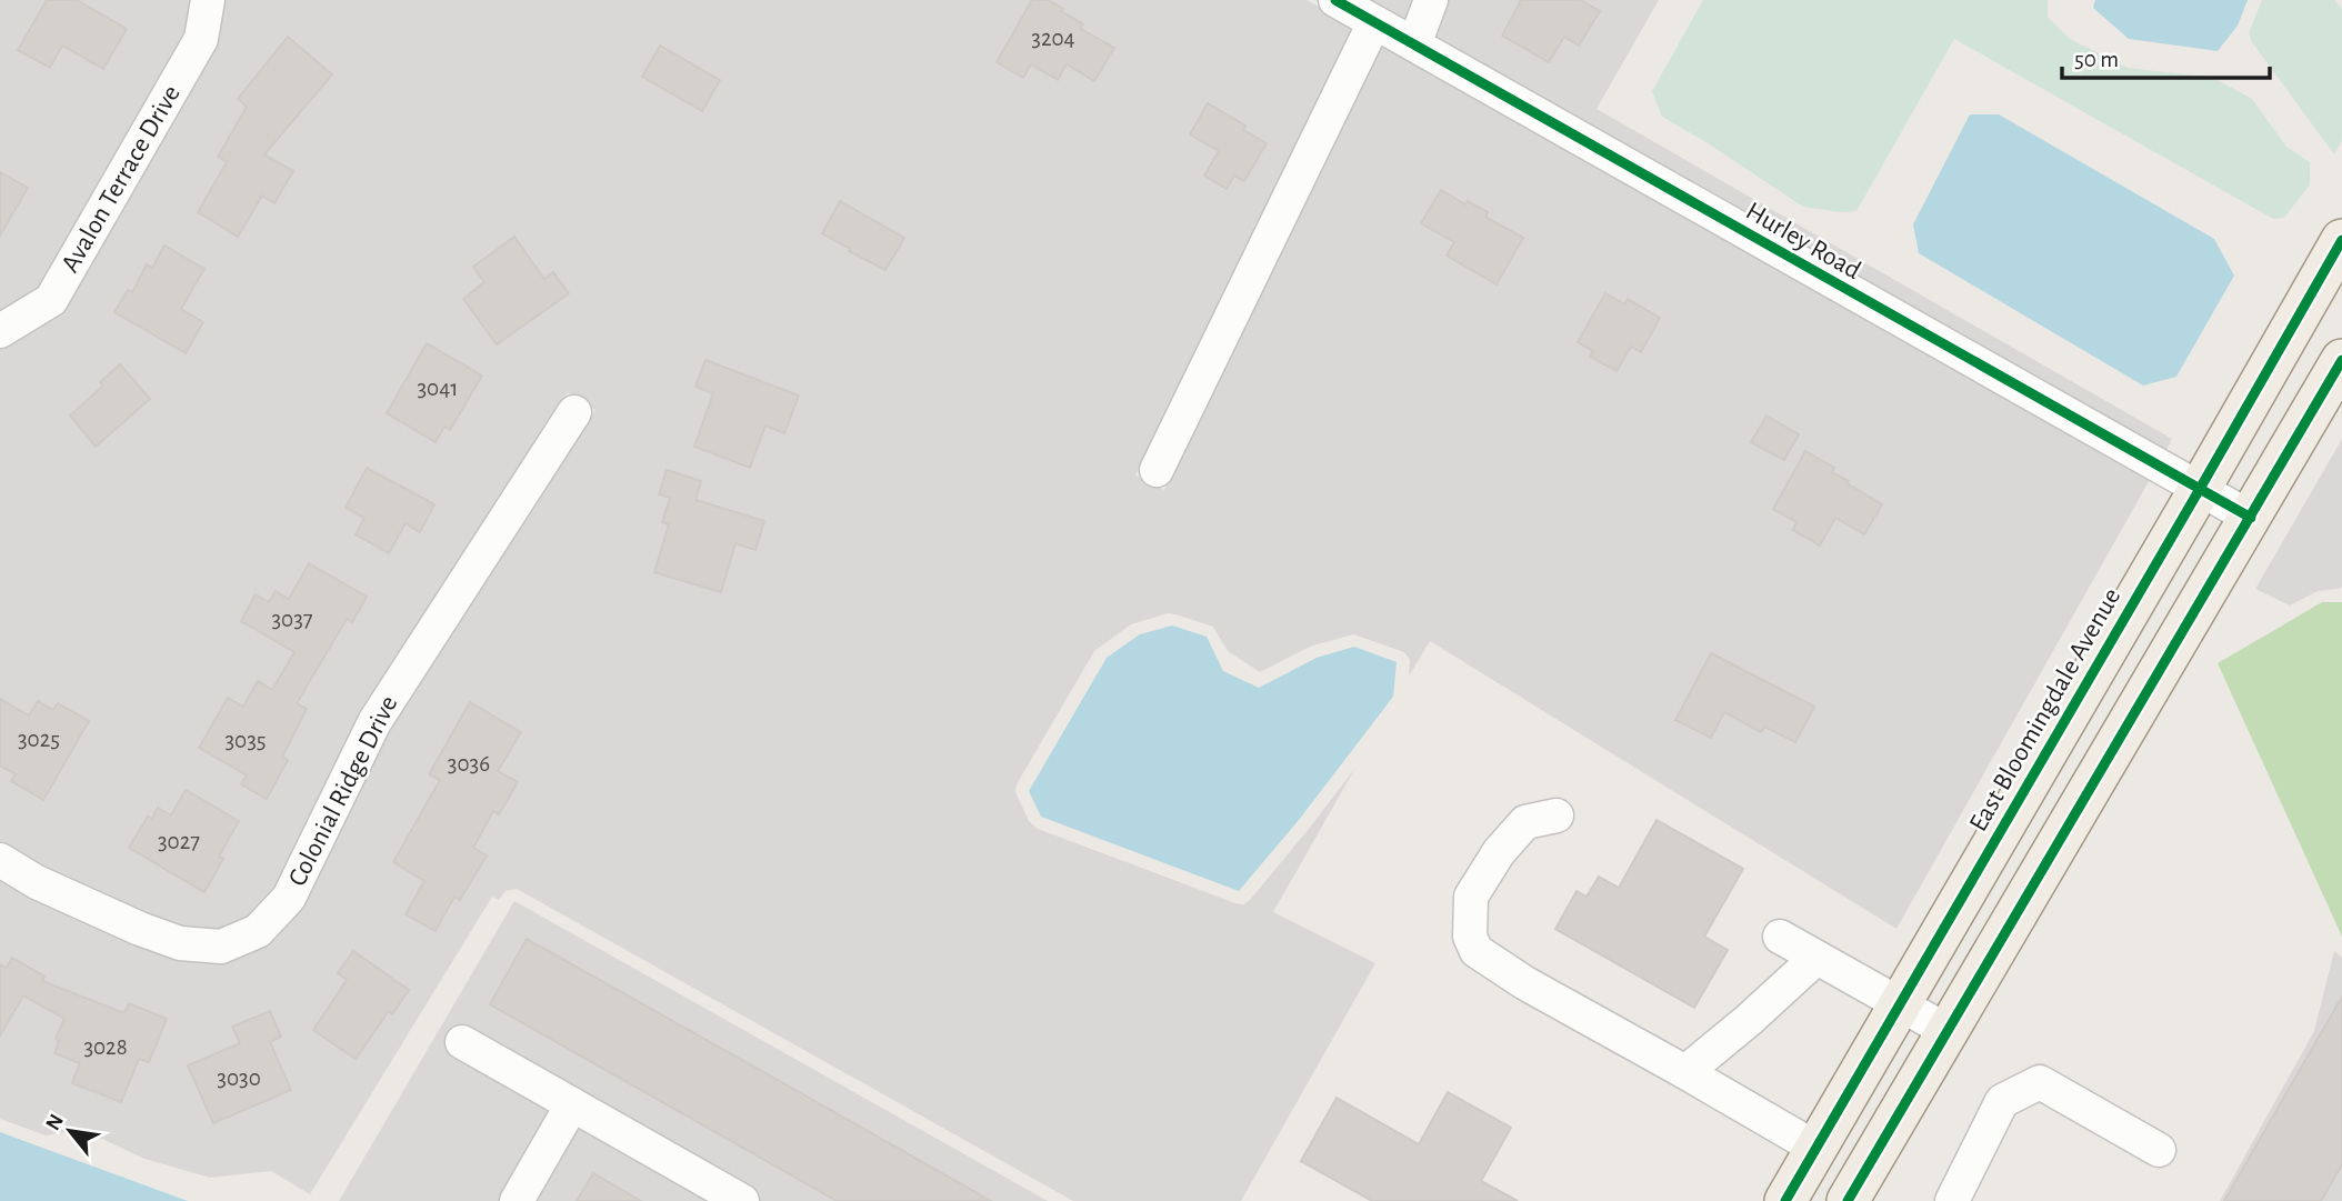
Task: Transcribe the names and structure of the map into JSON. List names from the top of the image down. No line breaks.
{"streets":{"main road":["East Bloomingdale Avenue"],"street":["Avalon Terrace Drive","Hurley Road","Colonial Ridge Drive"]},"crossings":[["Hurley Road","East Bloomingdale Avenue"]],"house_numbers":["3204","3041","3037","3025","3035","3036","3027","3028","3030"],"scale_bar":"50 m","north":"top left"}
